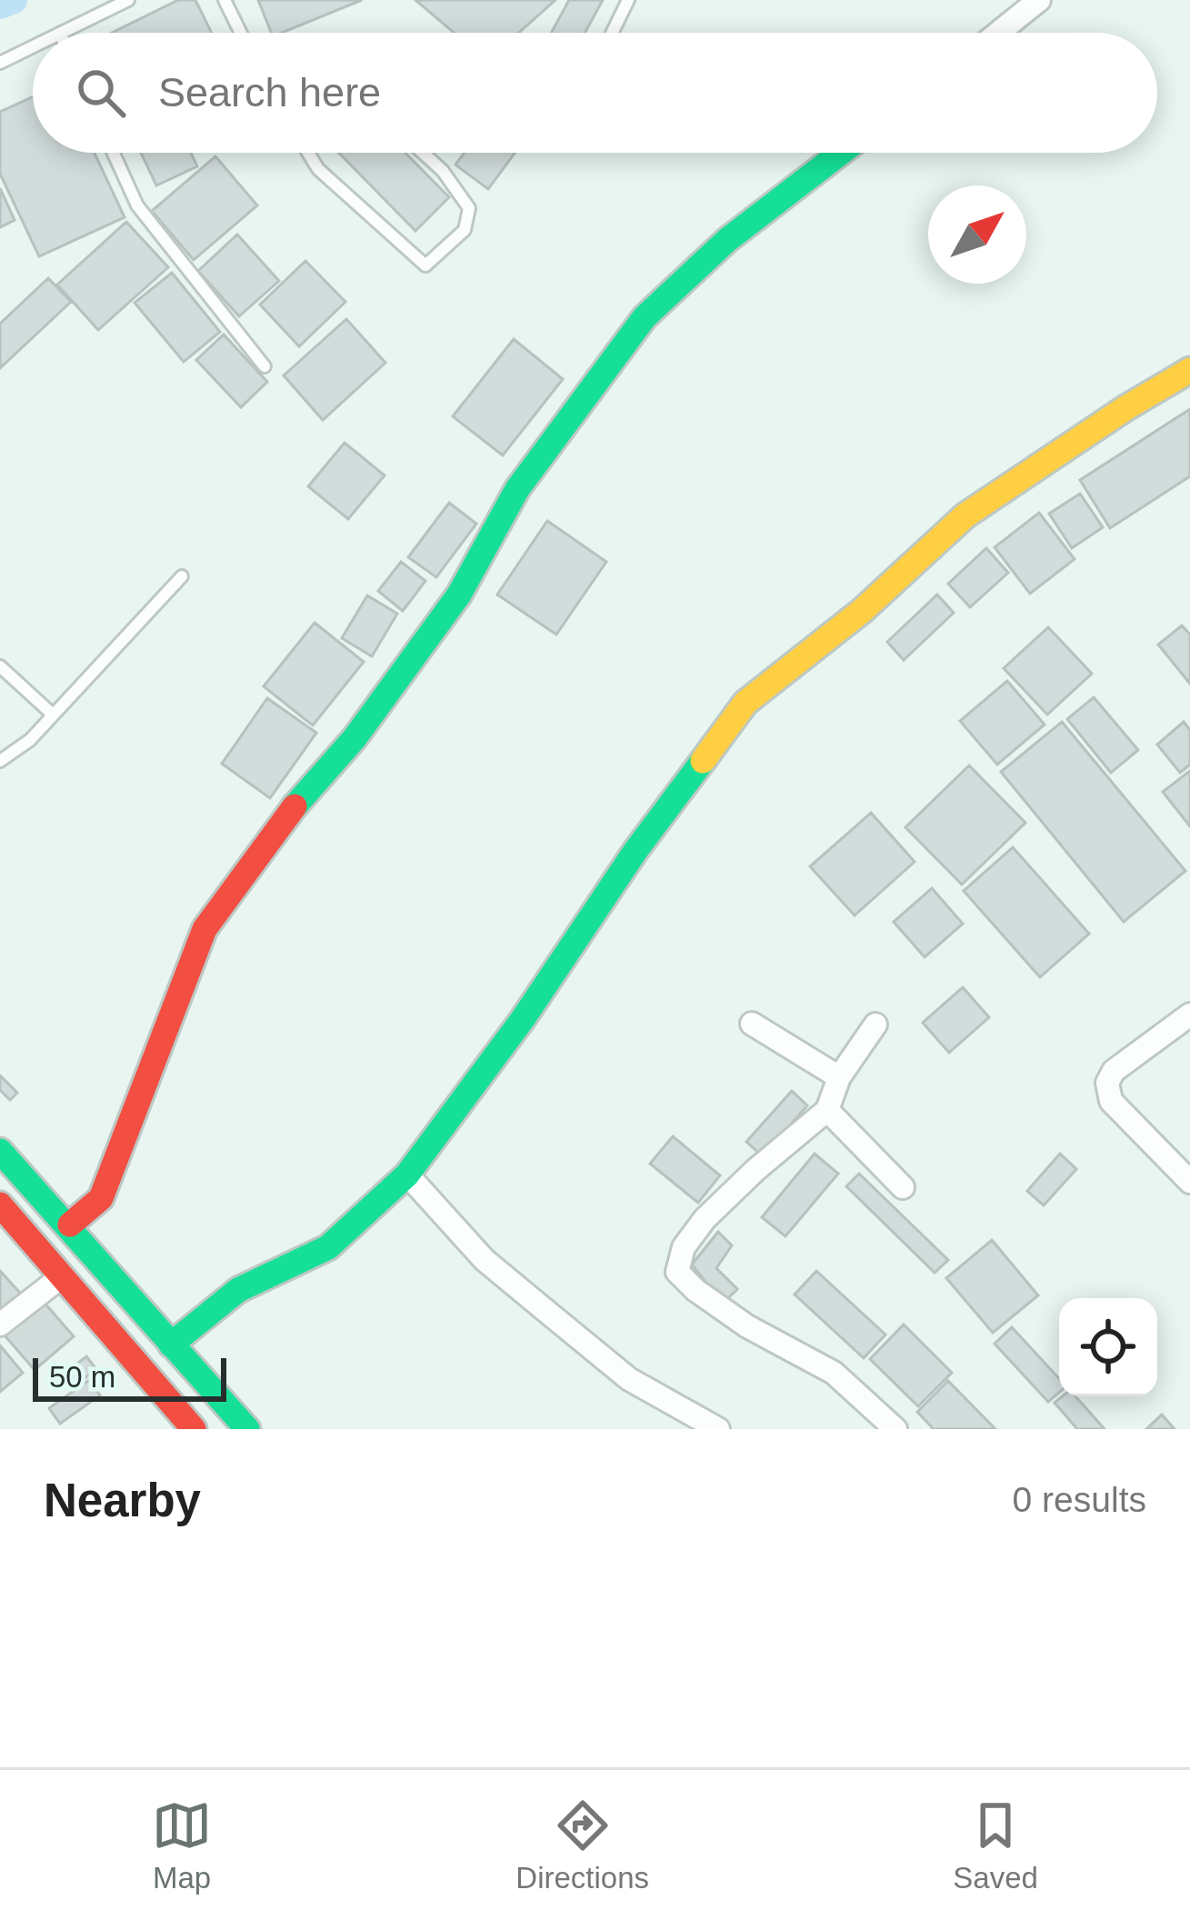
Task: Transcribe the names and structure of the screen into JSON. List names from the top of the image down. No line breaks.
{"scale_bar":"50 m","north":"top right","page":{"search":"Search here","scale":"50 m","heading":["Nearby","0 results"],"nav":["Map","Directions","Saved"]}}
